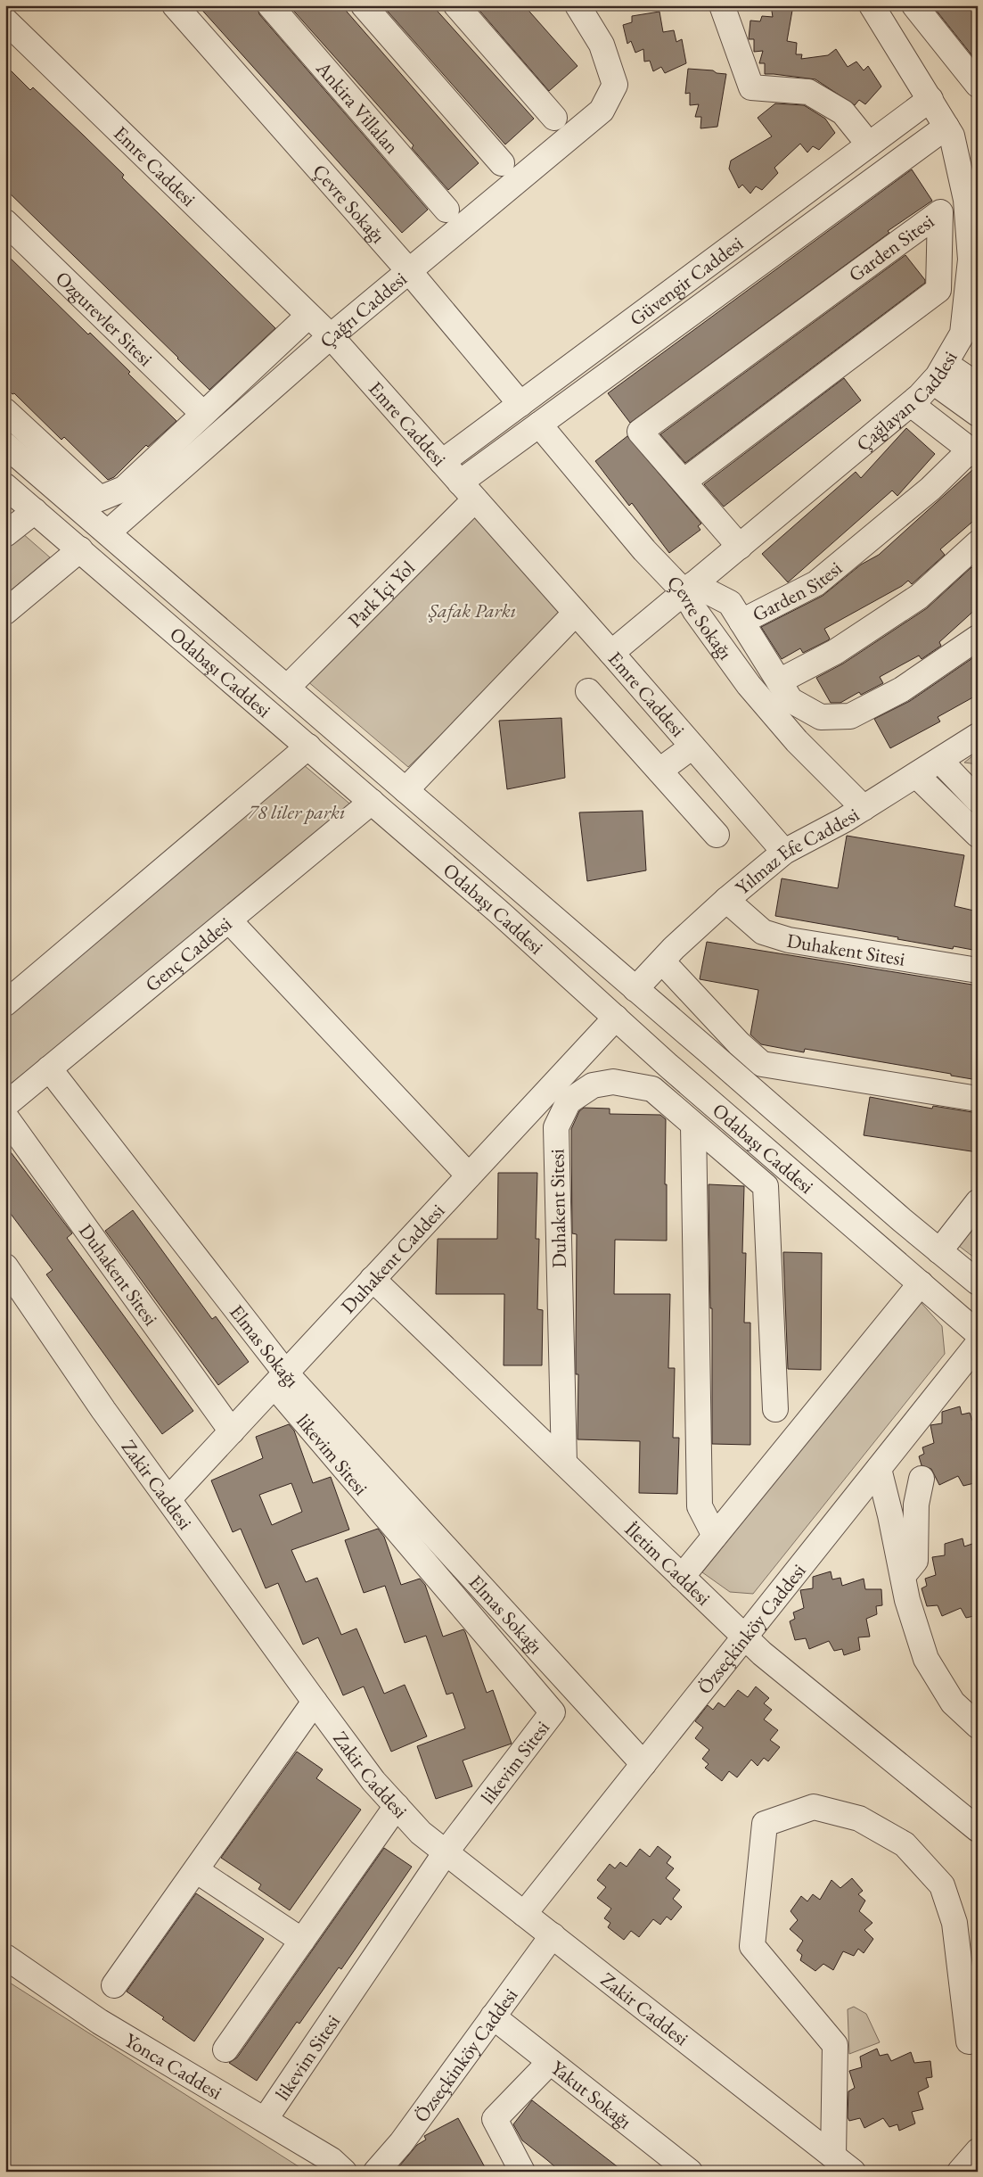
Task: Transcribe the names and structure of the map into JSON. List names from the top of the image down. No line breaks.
{"streets":{"street":["Ankira Villalan","Emre Caddesi","Çevre Sokağı","Garden Sitesi","Güvengir Caddesi","Çağrı Caddesi","Ozgurevler Sitesi","Çağlayan Caddesi","Park İçi Yol","Odabaşı Caddesi","Yılmaz Efe Caddesi","Duhakent Sitesi","Genç Caddesi","Duhakent Caddesi","Elmas Sokağı","likevim Sitesi","Zakir Caddesi","İletim Caddesi","Özseçkinköy Caddesi","Yonca Caddesi","Yakut Sokağı"]},"crossings":[["Emre Caddesi","Güvengir Caddesi"],["Emre Caddesi","Çağrı Caddesi"],["Emre Caddesi","Çağlayan Caddesi"],["Emre Caddesi","Park İçi Yol"],["Emre Caddesi","Yılmaz Efe Caddesi"],["Çevre Sokağı","Garden Sitesi"],["Çevre Sokağı","Güvengir Caddesi"],["Çevre Sokağı","Çağrı Caddesi"],["Çevre Sokağı","Çağlayan Caddesi"],["Çevre Sokağı","Yılmaz Efe Caddesi"],["Garden Sitesi","Çağlayan Caddesi"],["Güvengir Caddesi","Çağlayan Caddesi"],["Güvengir Caddesi","Park İçi Yol"],["Çağrı Caddesi","Odabaşı Caddesi"],["Park İçi Yol","Odabaşı Caddesi"],["Odabaşı Caddesi","Yılmaz Efe Caddesi"],["Odabaşı Caddesi","Genç Caddesi"],["Odabaşı Caddesi","Duhakent Caddesi"],["Yılmaz Efe Caddesi","Duhakent Sitesi"],["Duhakent Sitesi","Duhakent Caddesi"],["Duhakent Sitesi","İletim Caddesi"],["Genç Caddesi","Elmas Sokağı"],["Duhakent Caddesi","Elmas Sokağı"],["Duhakent Caddesi","likevim Sitesi"],["Duhakent Caddesi","Zakir Caddesi"],["Duhakent Caddesi","İletim Caddesi"],["Elmas Sokağı","likevim Sitesi"],["Elmas Sokağı","Özseçkinköy Caddesi"],["likevim Sitesi","Zakir Caddesi"],["likevim Sitesi","Yonca Caddesi"],["Zakir Caddesi","Özseçkinköy Caddesi"],["İletim Caddesi","Özseçkinköy Caddesi"],["Özseçkinköy Caddesi","Yakut Sokağı"]],"parks":["Şafak Parkı","78 liler parkı"]}
